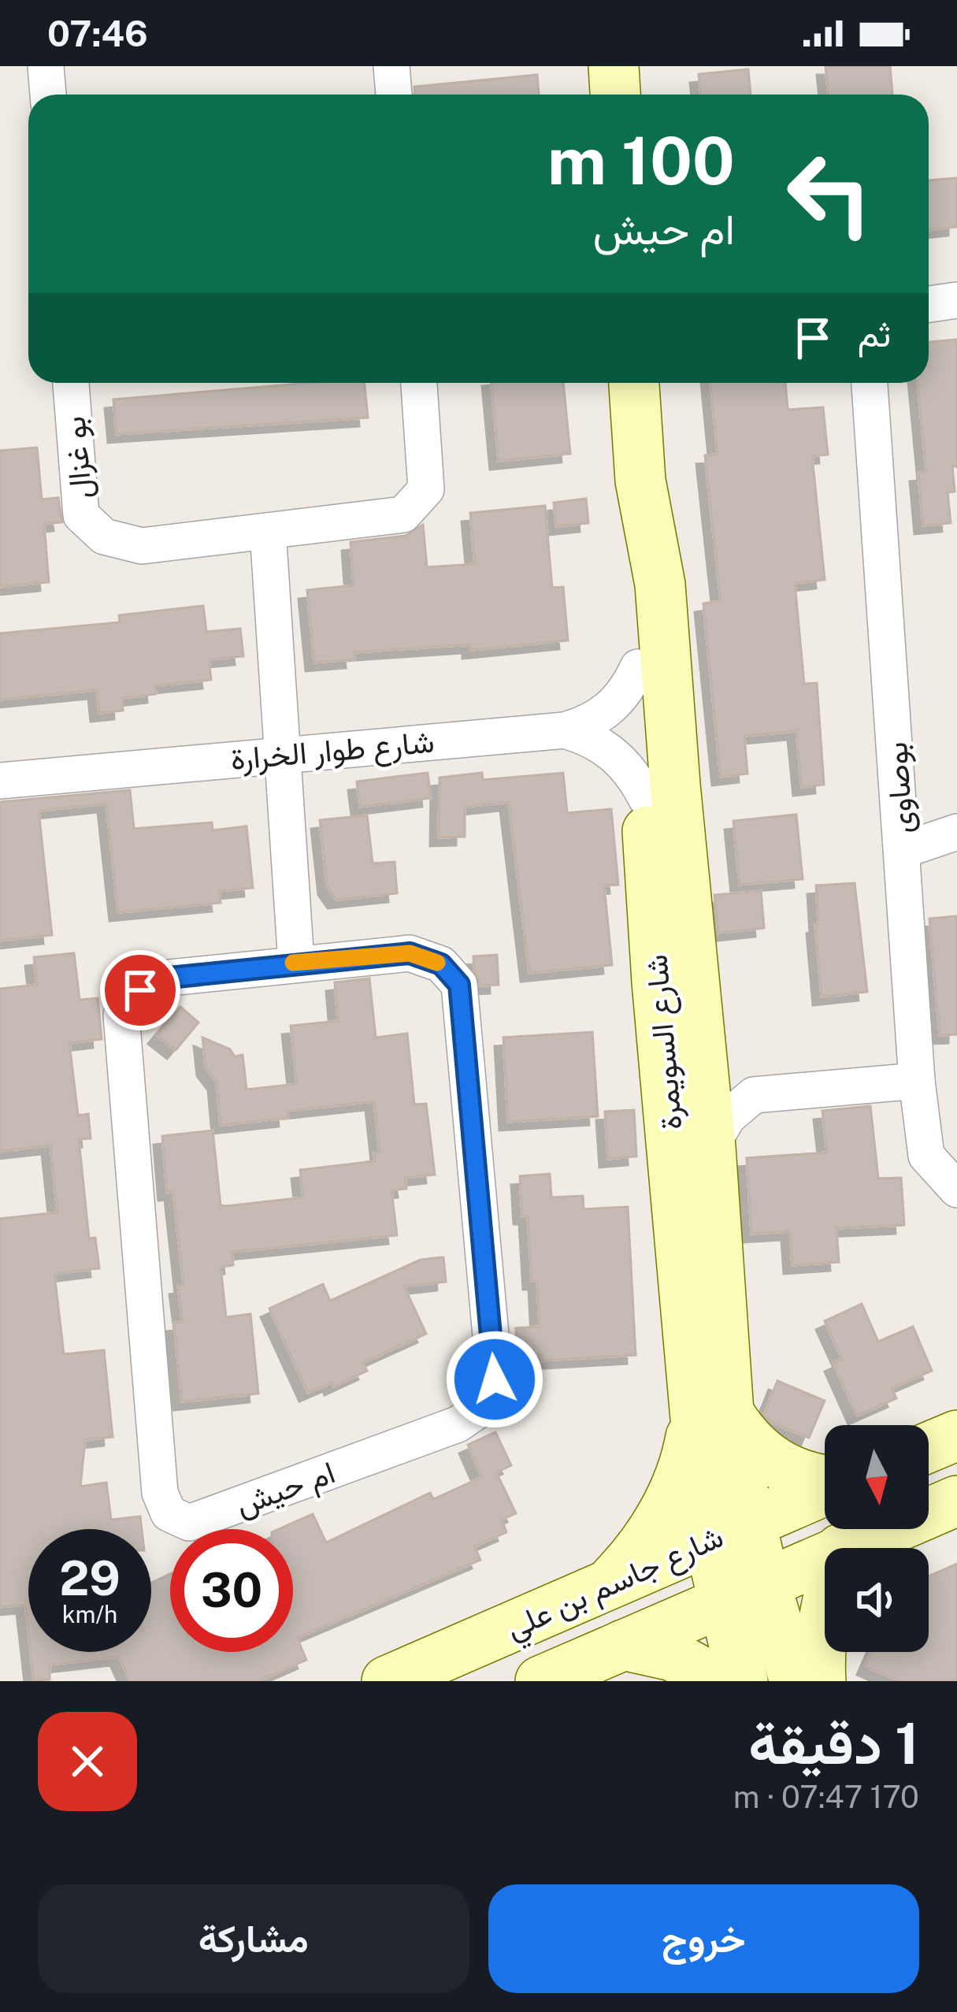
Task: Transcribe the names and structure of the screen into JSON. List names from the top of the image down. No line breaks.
{"streets":{"street":["بو غزال","شارع طوار الخرارة","بوصاوى","شارع السويمرة","ام حيش","شارع جاسم بن علي"]},"crossings":[["شارع طوار الخرارة","شارع السويمرة"],["شارع السويمرة","شارع جاسم بن علي"]],"north":"bottom","page":{"status":"07:46","turn":["100 m","ام حيش"],"then":"ثم","speed":"29 km/h","limit":"30","heading":["1 دقيقة","170 m · 07:47"],"buttons":["خروج","مشاركة"]}}
